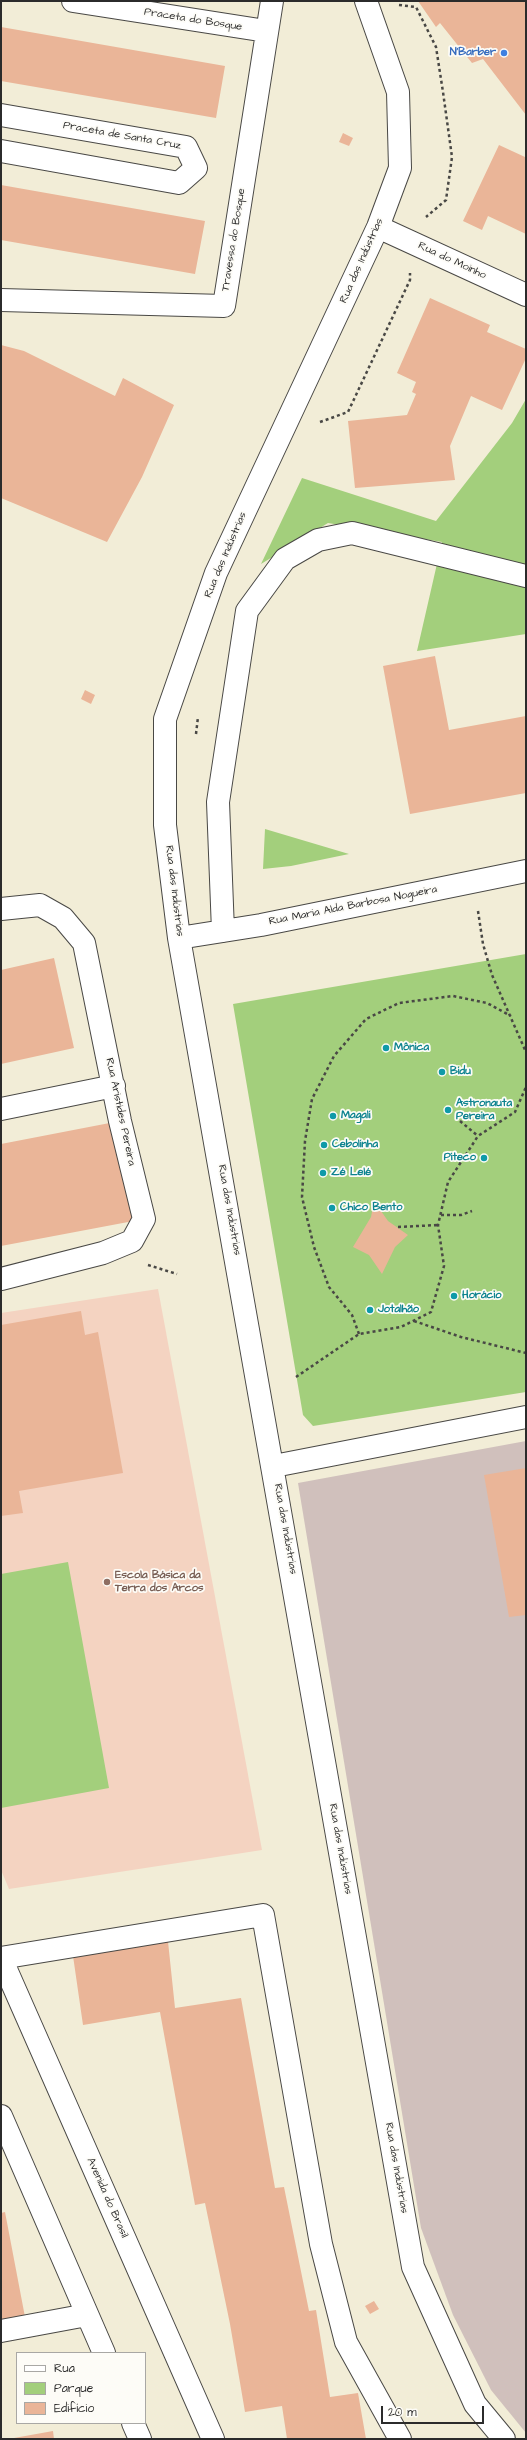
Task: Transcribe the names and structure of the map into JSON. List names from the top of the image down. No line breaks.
{"streets":{"street":["Praceta do Bosque","Praceta de Santa Cruz","Travessa do Bosque","Rua das Indústrias","Rua do Moinho","Rua Maria Alda Barbosa Nogueira","Rua Aristides Pereira","Avenida do Brasil"]},"crossings":[["Praceta do Bosque","Travessa do Bosque"],["Rua das Indústrias","Rua do Moinho"],["Rua das Indústrias","Rua Maria Alda Barbosa Nogueira"]],"places":["N'Barber","Mônica","Bidu","Astronauta Pereira","Magali","Cebolinha","Piteco","Zé Lelé","Chico Bento","Horácio","Jotalhão","Escola Básica da Terra dos Arcos"],"legend":["Rua","Parque","Edifício"],"scale_bar":"20 m"}
